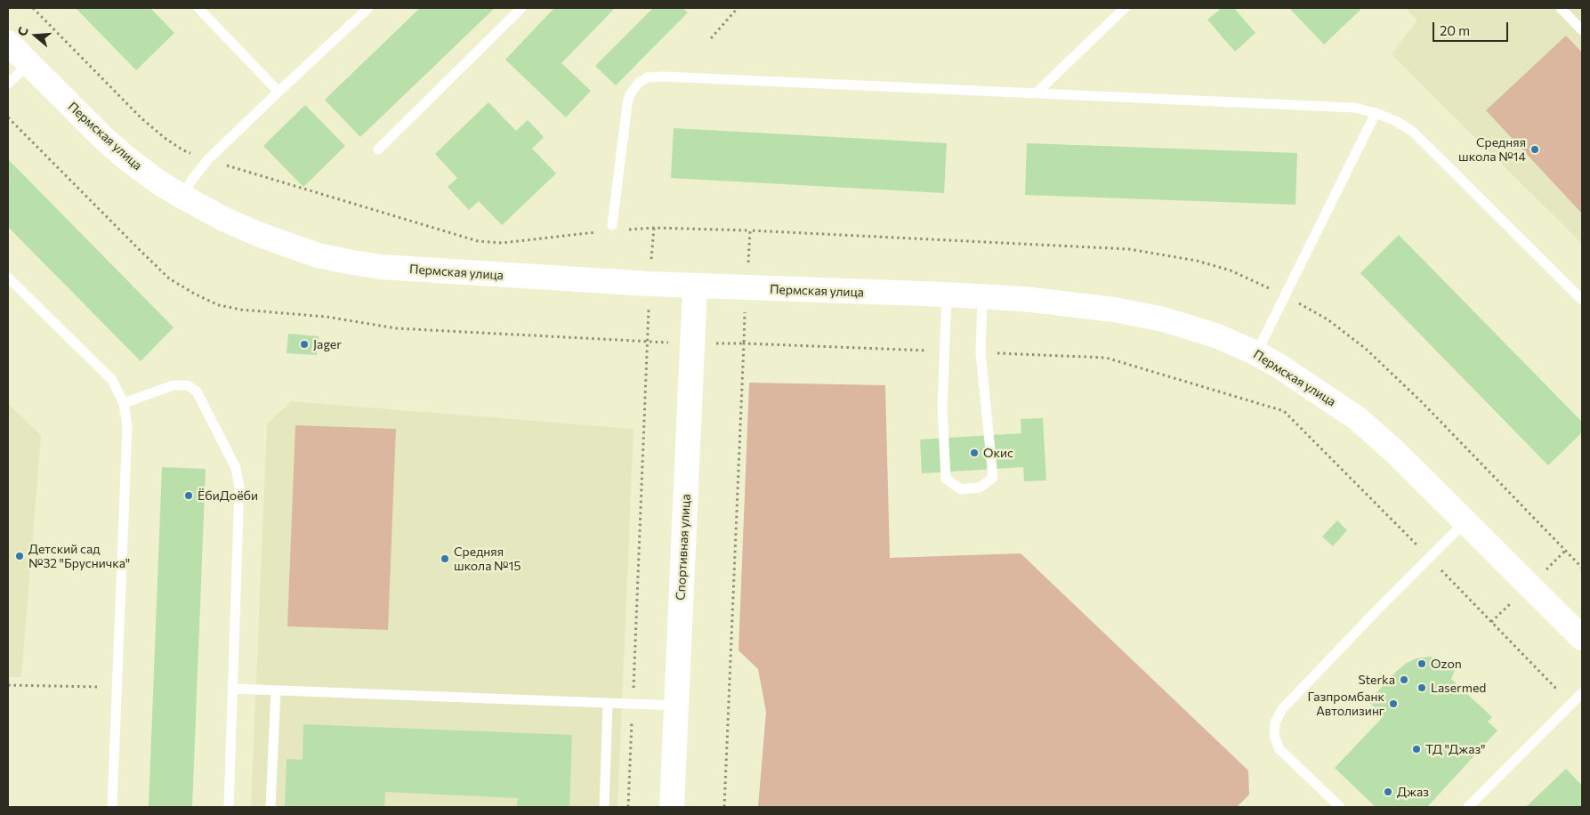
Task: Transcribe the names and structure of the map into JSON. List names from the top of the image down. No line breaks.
{"streets":{"street":["Пермская улица","Спортивная улица"]},"crossings":[["Пермская улица","Спортивная улица"]],"places":["Средняя школа №14","Jager","Окис","ЁбиДоёби","Детский сад №32 \"Брусничка\"","Средняя школа №15","Ozon","Sterka","Lasermed","Газпромбанк Автолизинг","ТД \"Джаз\"","Джаз"],"scale_bar":"20 m","north":"left"}
